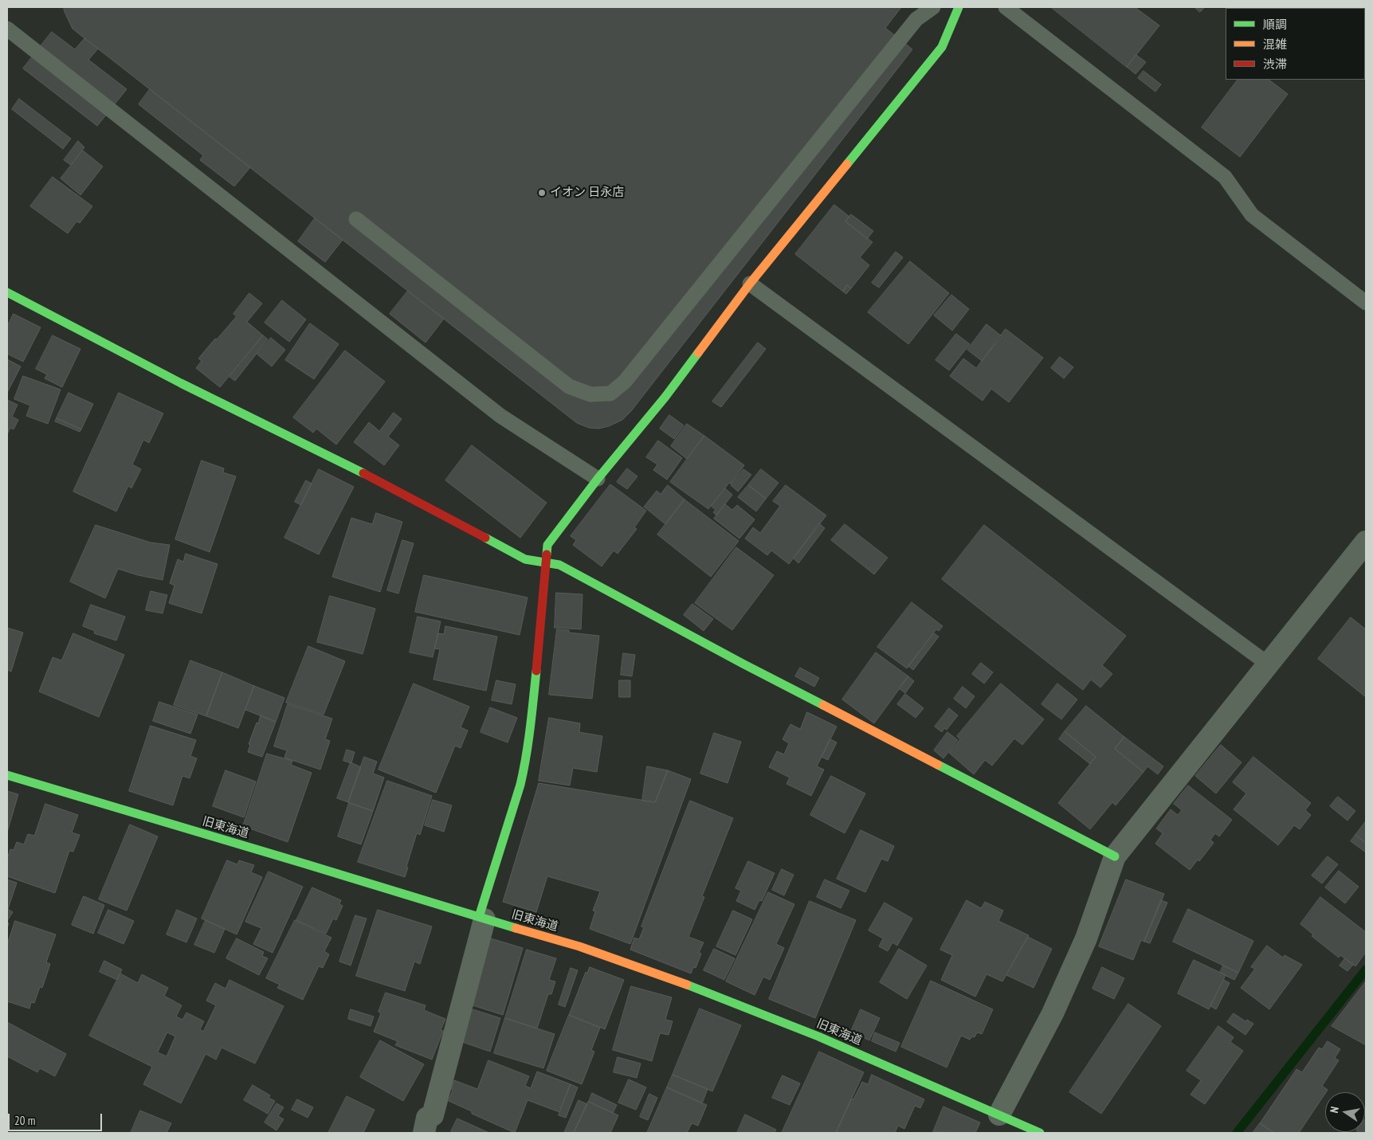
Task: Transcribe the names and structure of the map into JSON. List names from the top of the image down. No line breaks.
{"streets":{"street":["旧東海道"]},"places":["イオン 日永店"],"legend":["順調","混雑","渋滞"],"scale_bar":"20 m","north":"left"}
